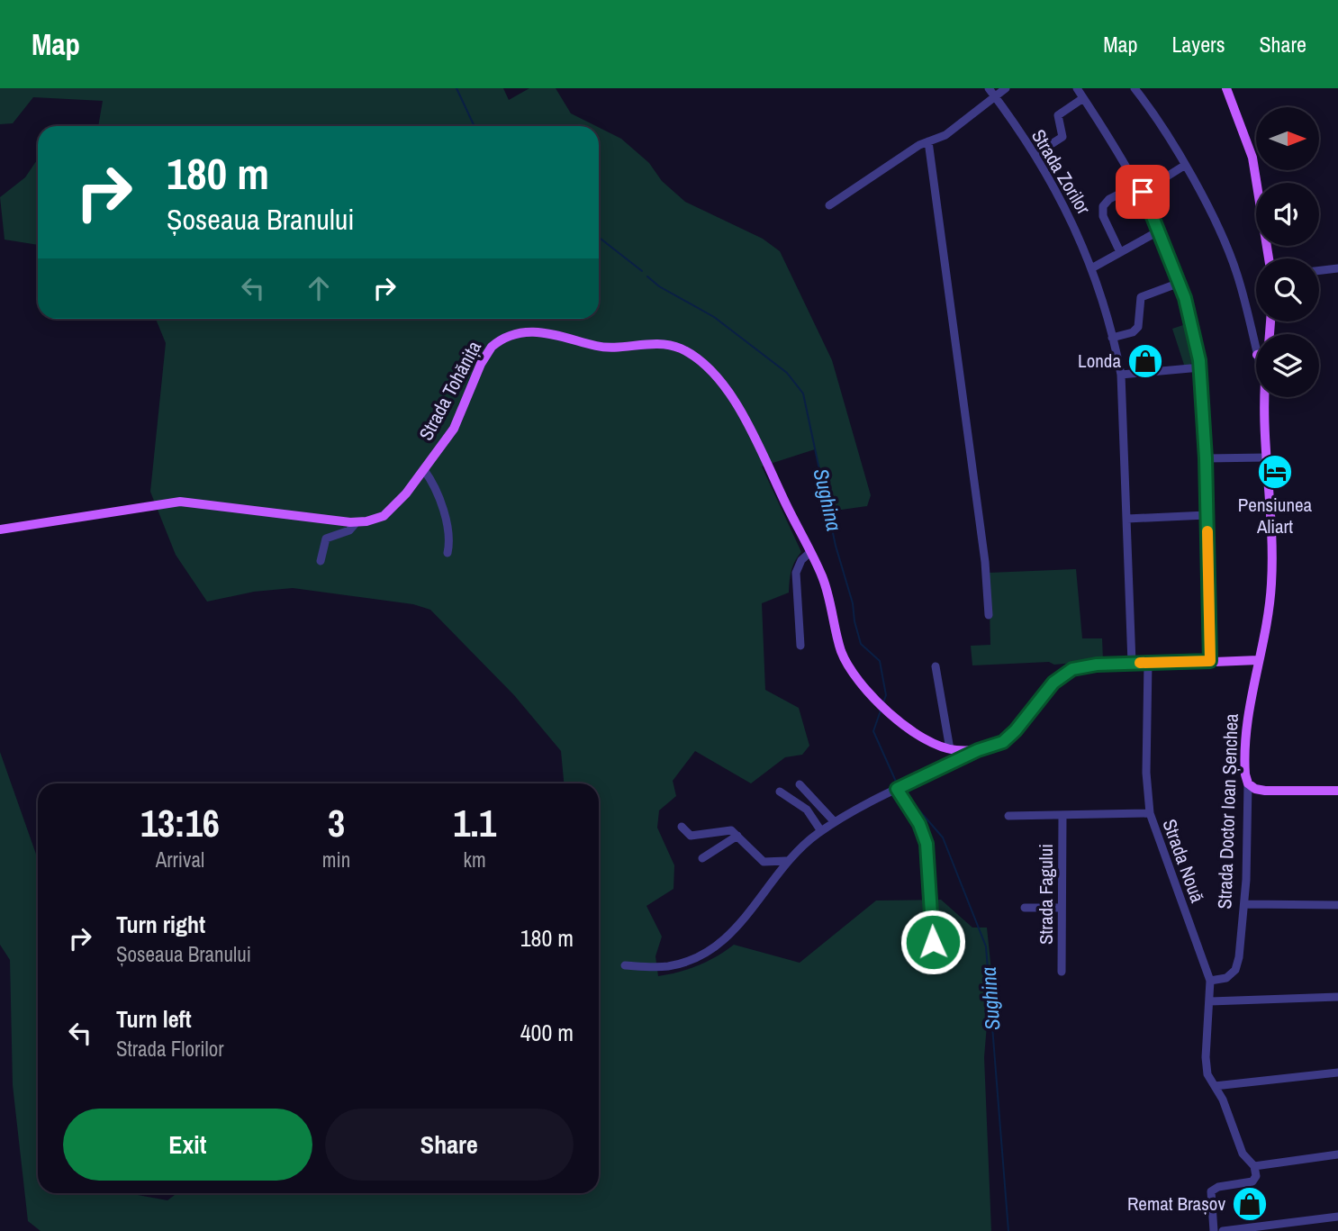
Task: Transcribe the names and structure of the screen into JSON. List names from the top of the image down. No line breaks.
{"streets":{"main road":["Strada Tohănița","Strada Doctor Ioan Șenchea"],"street":["Strada Zorilor","Strada Nouă","Strada Fagului"]},"crossings":[["Strada Doctor Ioan Șenchea","Strada Nouă"],["Strada Nouă","Strada Fagului"]],"water":["Sughina"],"places":{"shop":["Londa","Remat Brașov"],"hotel":["Pensiunea Aliart"]},"north":"right","page":{"header":"Map","nav":["Map","Layers","Share"],"turn":["180 m","Șoseaua Branului"],"eta":["13:16","Arrival","3","min","1.1","km"],"list":[{"name":"Turn right","note":"Șoseaua Branului","value":"180 m"},{"name":"Turn left","note":"Strada Florilor","value":"400 m"}],"buttons":["Exit","Share"]}}
